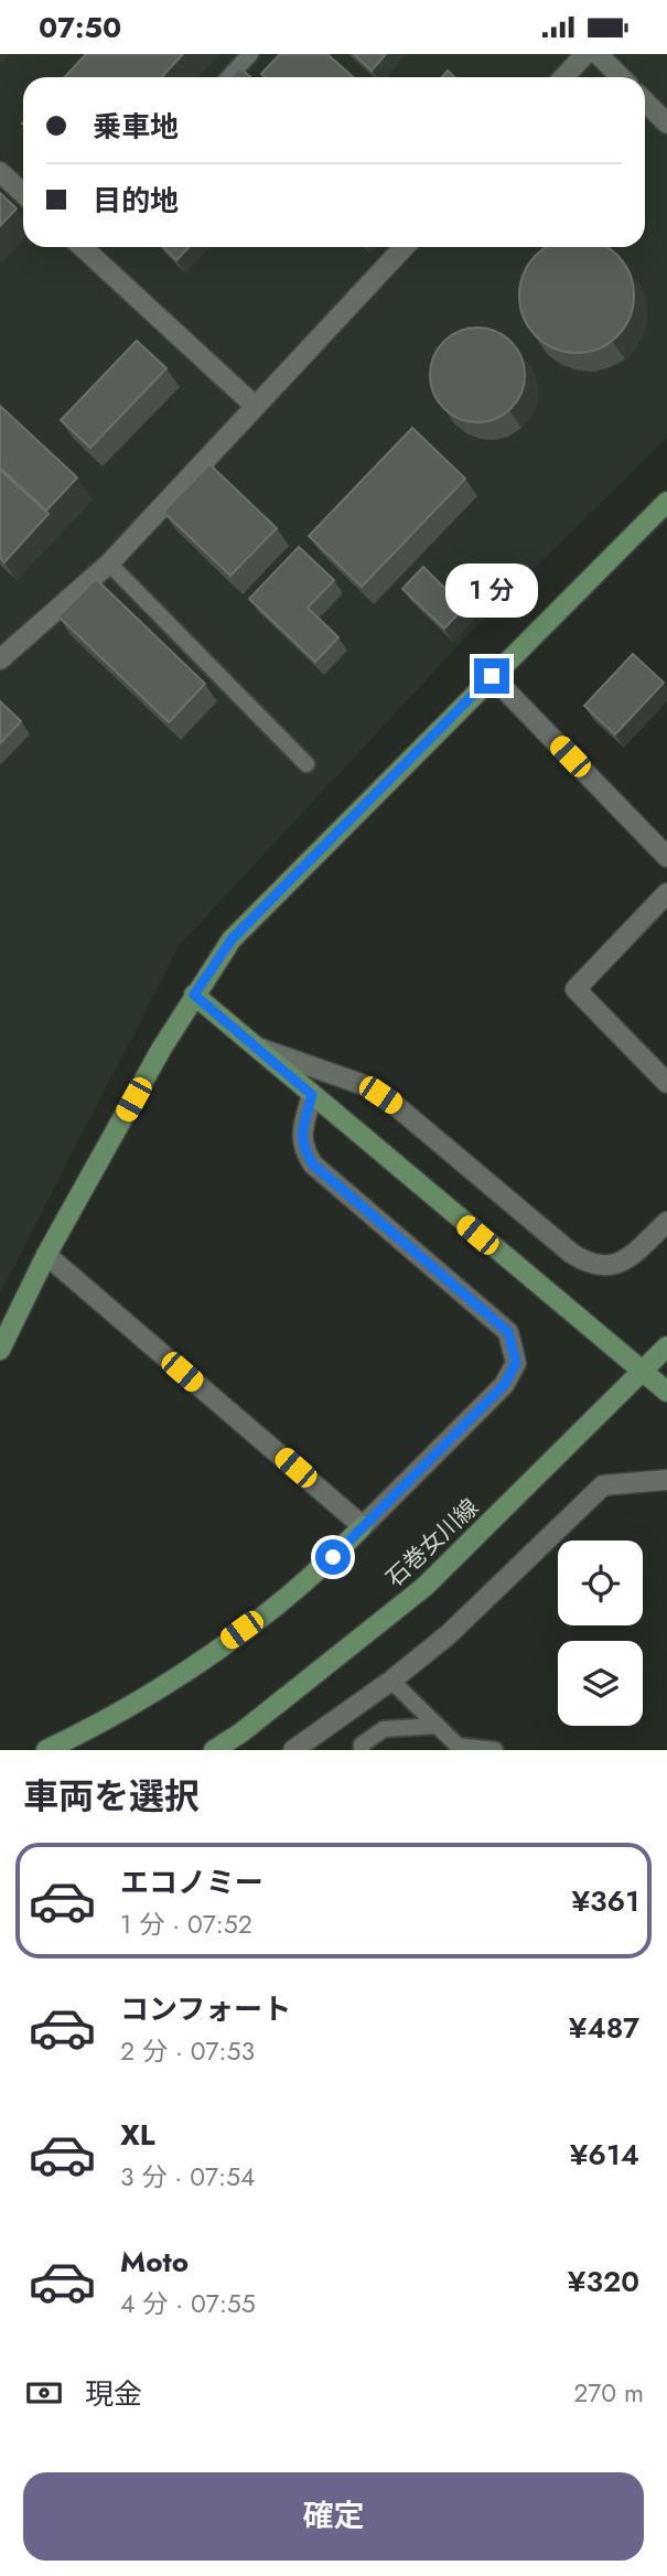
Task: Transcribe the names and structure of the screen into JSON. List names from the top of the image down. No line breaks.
{"streets":{"street":["石巻女川線"]},"page":{"status":"07:50","banner":["乗車地","目的地"],"bubble":"1 分","heading":"車両を選択","list":[{"name":"エコノミー","note":"1 分 · 07:52","value":"¥361"},{"name":"コンフォート","note":"2 分 · 07:53","value":"¥487"},{"name":"XL","note":"3 分 · 07:54","value":"¥614"},{"name":"Moto","note":"4 分 · 07:55","value":"¥320"}],"pay":["現金","270 m"],"buttons":"確定"}}
